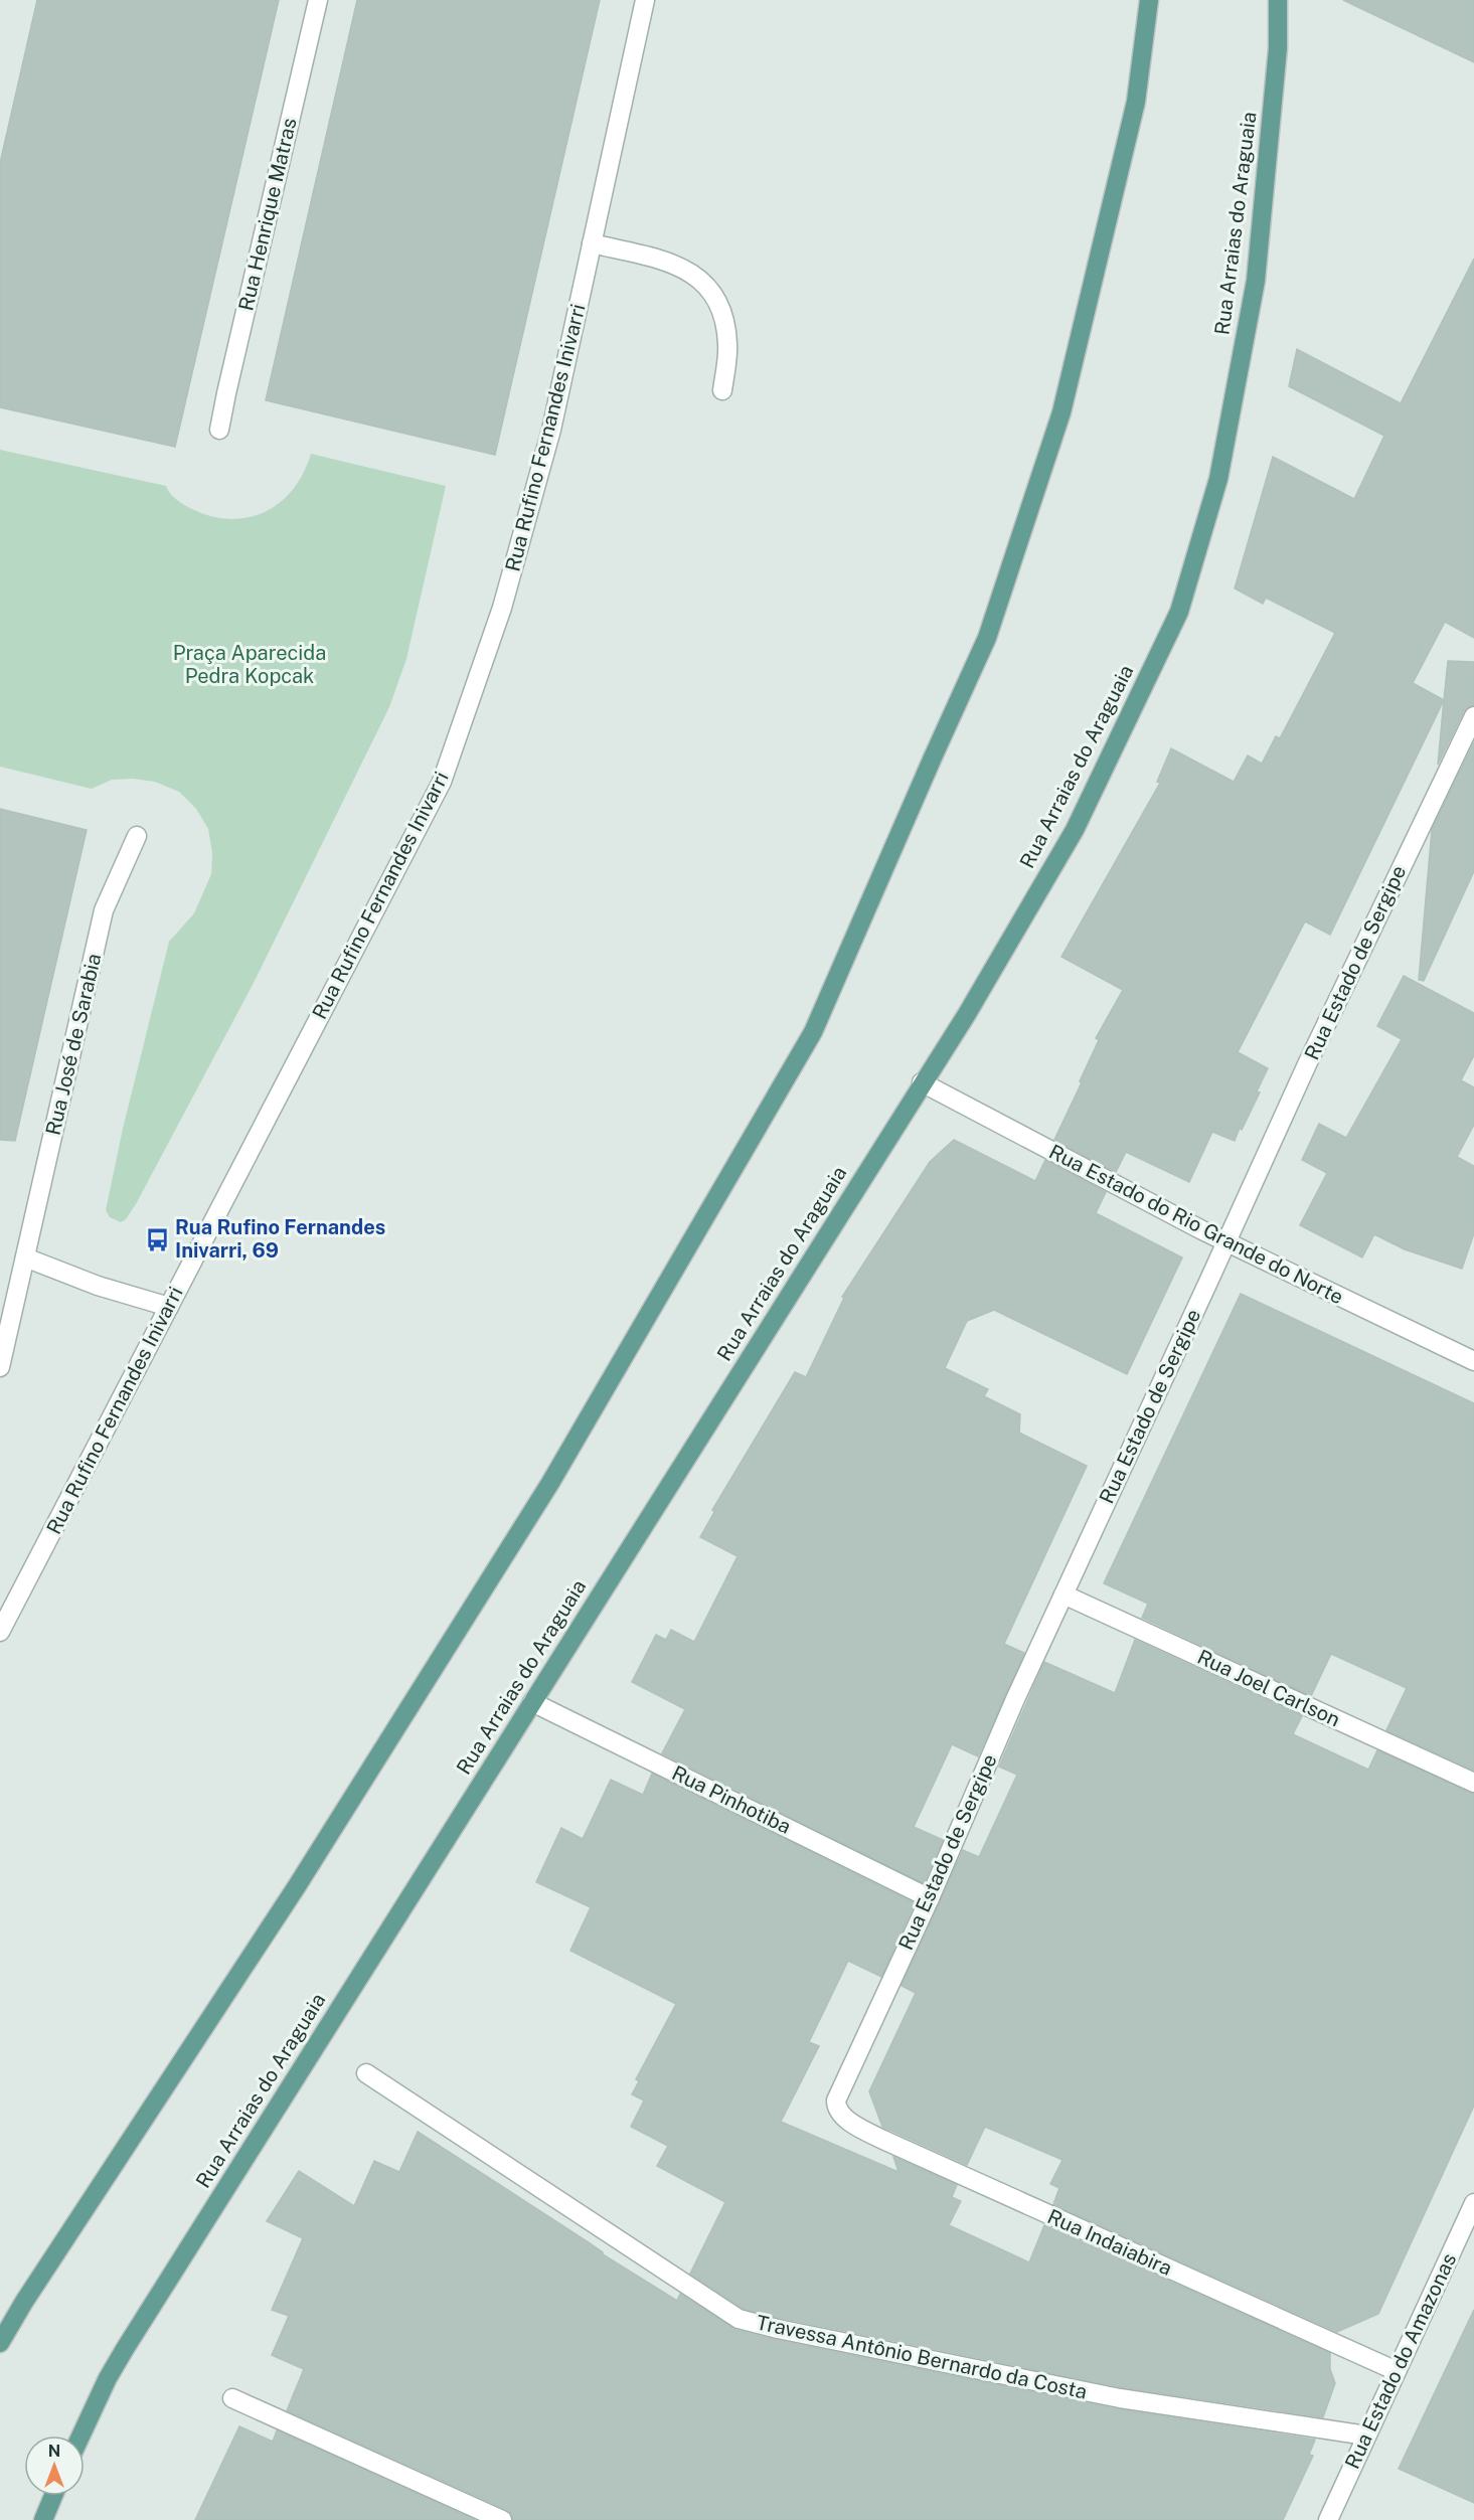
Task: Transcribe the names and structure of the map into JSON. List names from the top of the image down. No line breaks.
{"streets":{"main road":["Rua Arraias do Araguaia"],"street":["Rua Henrique Matras","Rua Rufino Fernandes Inivarri","Rua Estado de Sergipe","Rua José de Sarabia","Rua Estado do Rio Grande do Norte","Rua Joel Carlson","Rua Pinhotiba","Rua Indaiabira","Travessa Antônio Bernardo da Costa","Rua Estado do Amazonas"]},"crossings":[["Rua Arraias do Araguaia","Rua Estado do Rio Grande do Norte"],["Rua Arraias do Araguaia","Rua Pinhotiba"],["Rua Estado de Sergipe","Rua Estado do Rio Grande do Norte"],["Rua Estado de Sergipe","Rua Joel Carlson"],["Rua Estado de Sergipe","Rua Pinhotiba"],["Rua Estado de Sergipe","Rua Indaiabira"],["Rua Indaiabira","Rua Estado do Amazonas"],["Travessa Antônio Bernardo da Costa","Rua Estado do Amazonas"]],"parks":["Praça Aparecida Pedra Kopcak"],"places":{"bus stop":["Rua Rufino Fernandes Inivarri, 69"]},"north":"top"}
